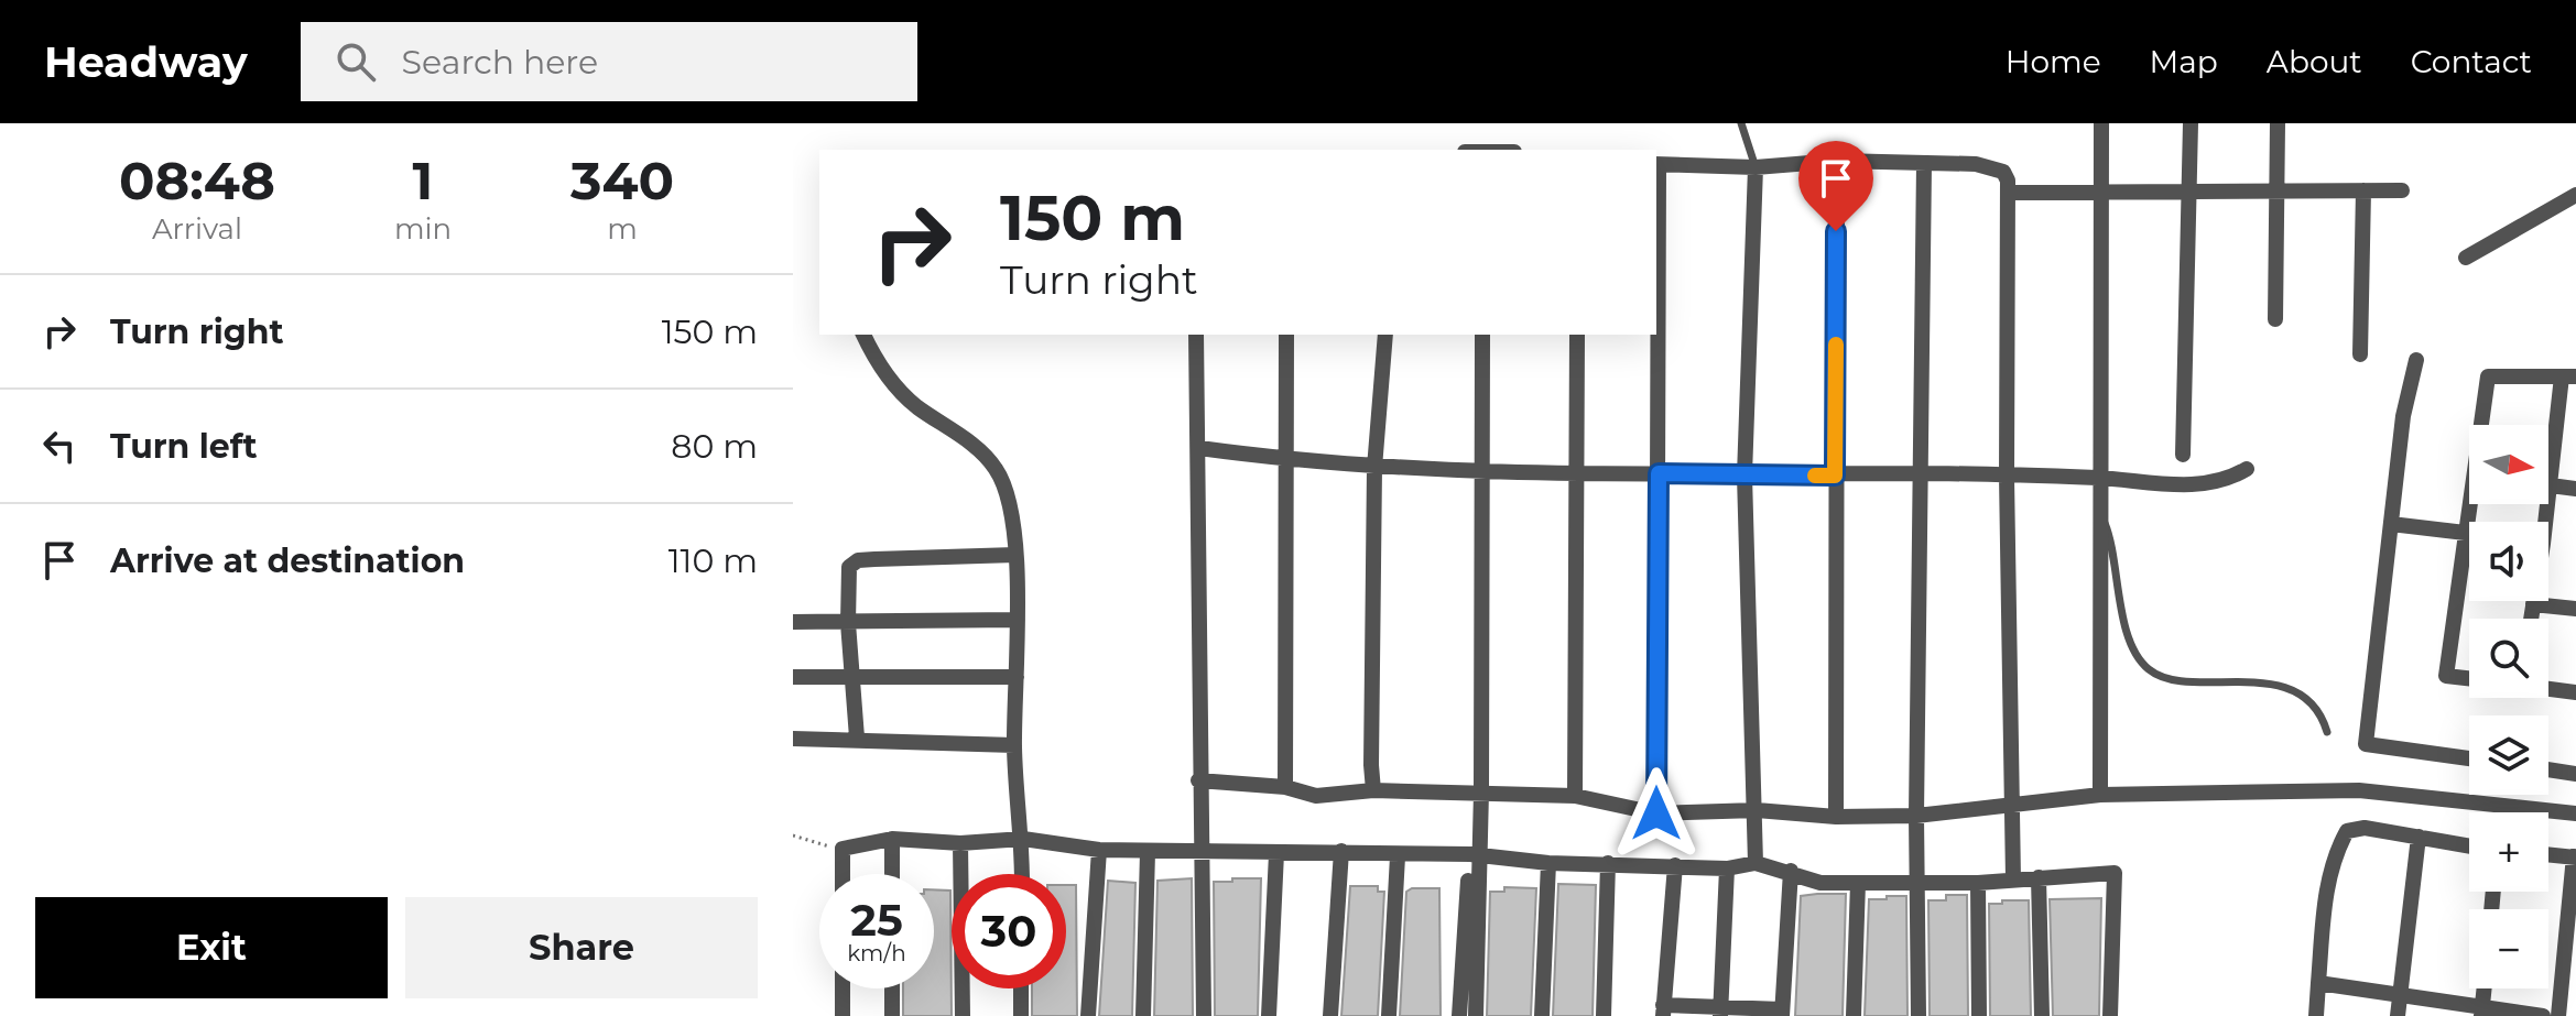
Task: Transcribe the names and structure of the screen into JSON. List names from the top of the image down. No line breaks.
{"north":"right","page":{"header":"Headway","search":"Search here","nav":["Home","Map","About","Contact"],"eta":["08:48","Arrival","1","min","340","m"],"turn":["150 m","Turn right"],"list":[{"name":"Turn right","value":"150 m"},{"name":"Turn left","value":"80 m"},{"name":"Arrive at destination","value":"110 m"}],"map_buttons":["+","−"],"speed":"25 km/h","limit":"30","buttons":["Exit","Share"]}}
